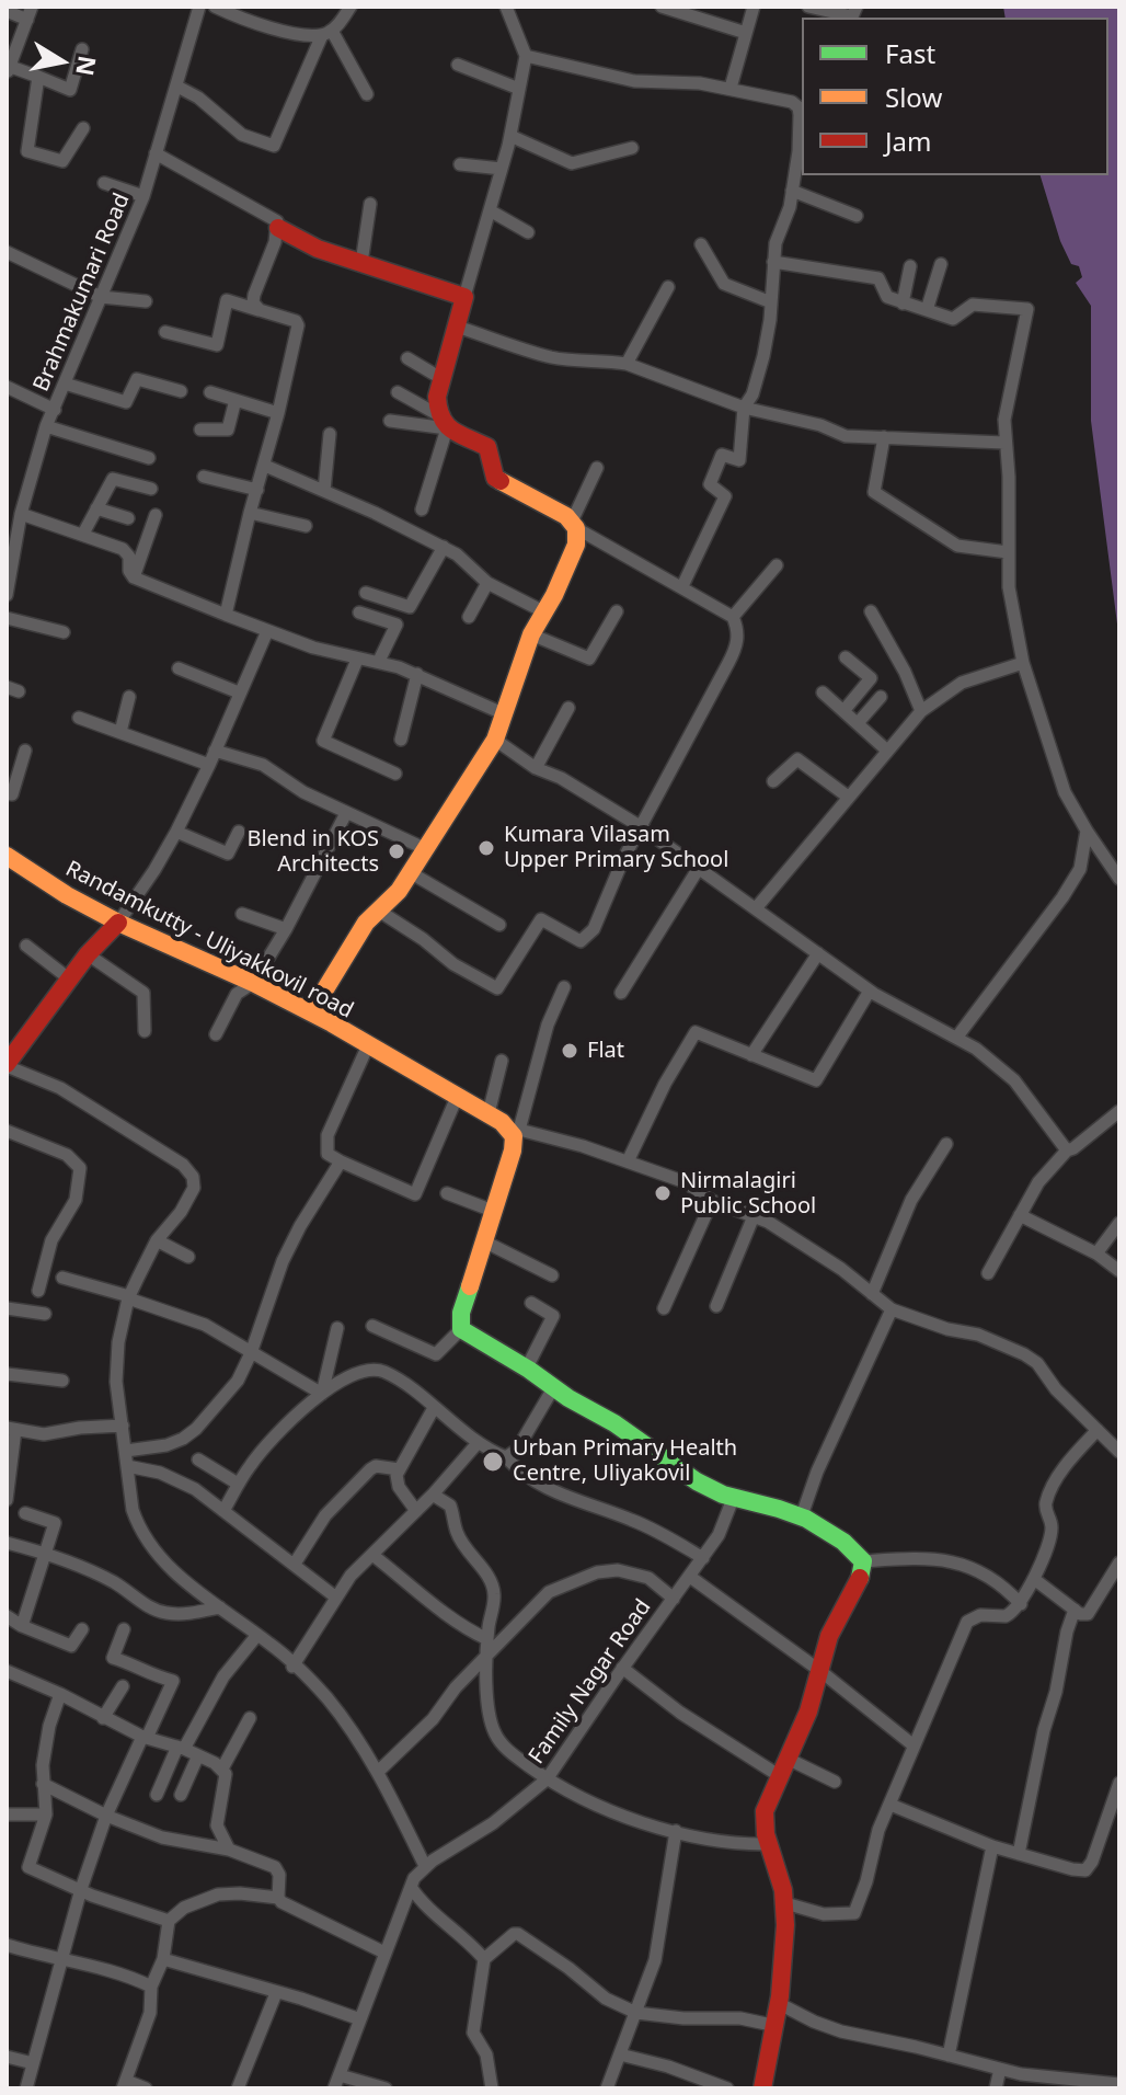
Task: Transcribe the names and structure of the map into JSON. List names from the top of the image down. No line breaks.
{"streets":{"street":["Brahmakumari Road","Randamkutty - Uliyakkovil road","Family Nagar Road"]},"places":["Kumara Vilasam Upper Primary School","Blend in KOS Architects","Flat","Nirmalagiri Public School","Urban Primary Health Centre, Uliyakovil"],"legend":["Fast","Slow","Jam"],"north":"right"}
